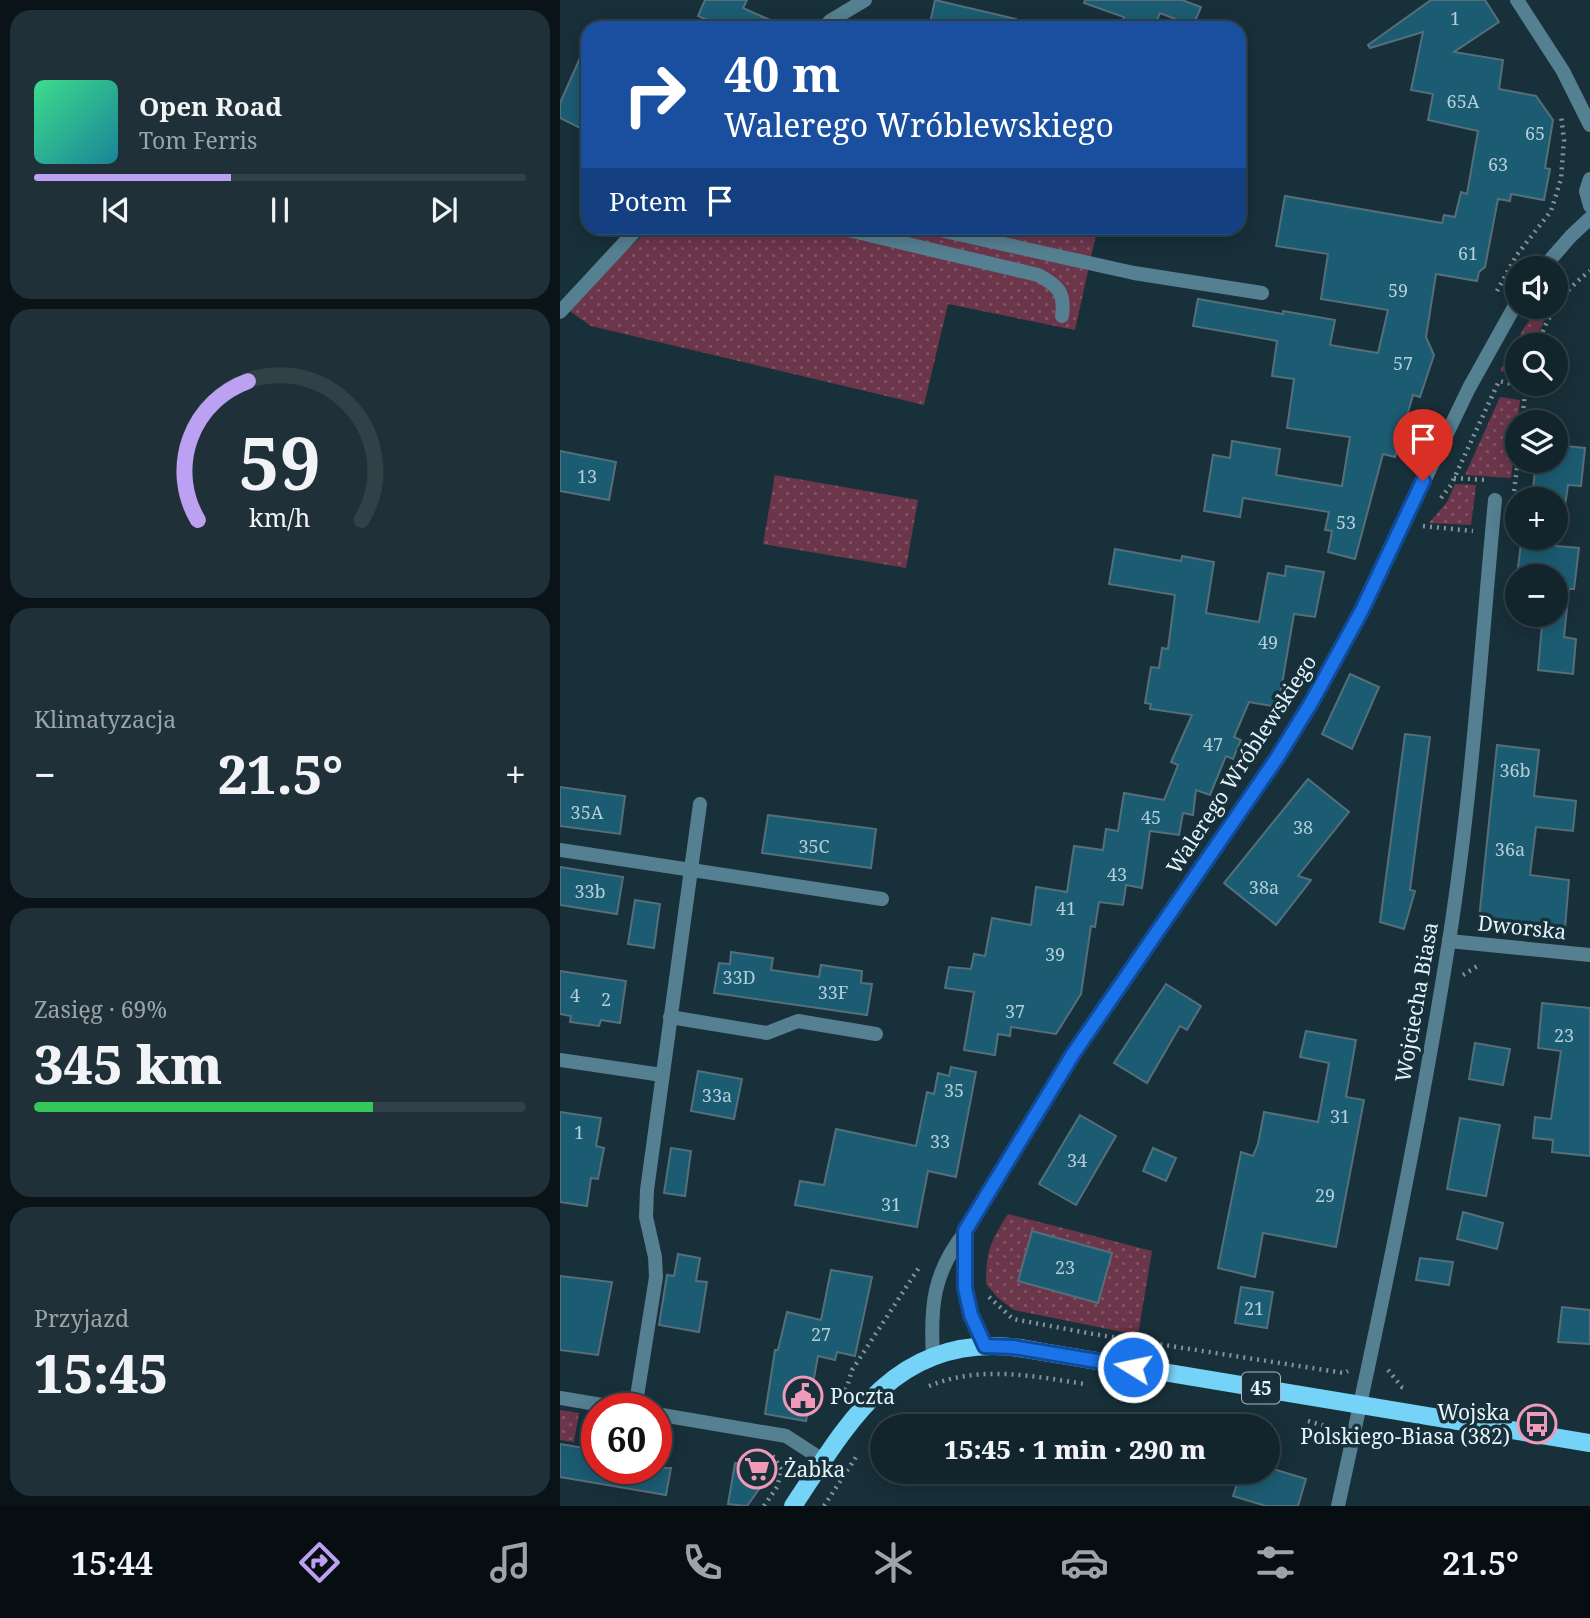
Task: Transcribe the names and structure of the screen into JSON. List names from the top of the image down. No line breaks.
{"streets":{"main road":["45"],"street":["Walerego Wróblewskiego","Dworska","Wojciecha Biasa"]},"crossings":[["Walerego Wróblewskiego","45"],["Dworska","Wojciecha Biasa"],["Wojciecha Biasa","45"]],"places":{"public building":["Poczta"],"bus stop":["Wojska Polskiego-Biasa (382)"],"supermarket":["Żabka"]},"house_numbers":["1","65A","65","63","61","59","57","13","53","49","47","36b","35A","45","38","35C","36a","43","38a","33b","41","39","33D","33F","4","2","37","23","35","33a","31","1","33","34","29","31","23","21","27"],"page":{"turn":["40 m","Walerego Wróblewskiego"],"song":["Open Road","Tom Ferris"],"then":"Potem","map_buttons":["+","−"],"tile":["Klimatyzacja",["Zasięg · 69%","345 km"],["Przyjazd","15:45"]],"heat":["−","21.5°","+"],"limit":"60","trip":"15:45 · 1 min · 290 m","tabs":["15:44","21.5°"],"gauge":["59","km/h"]}}
